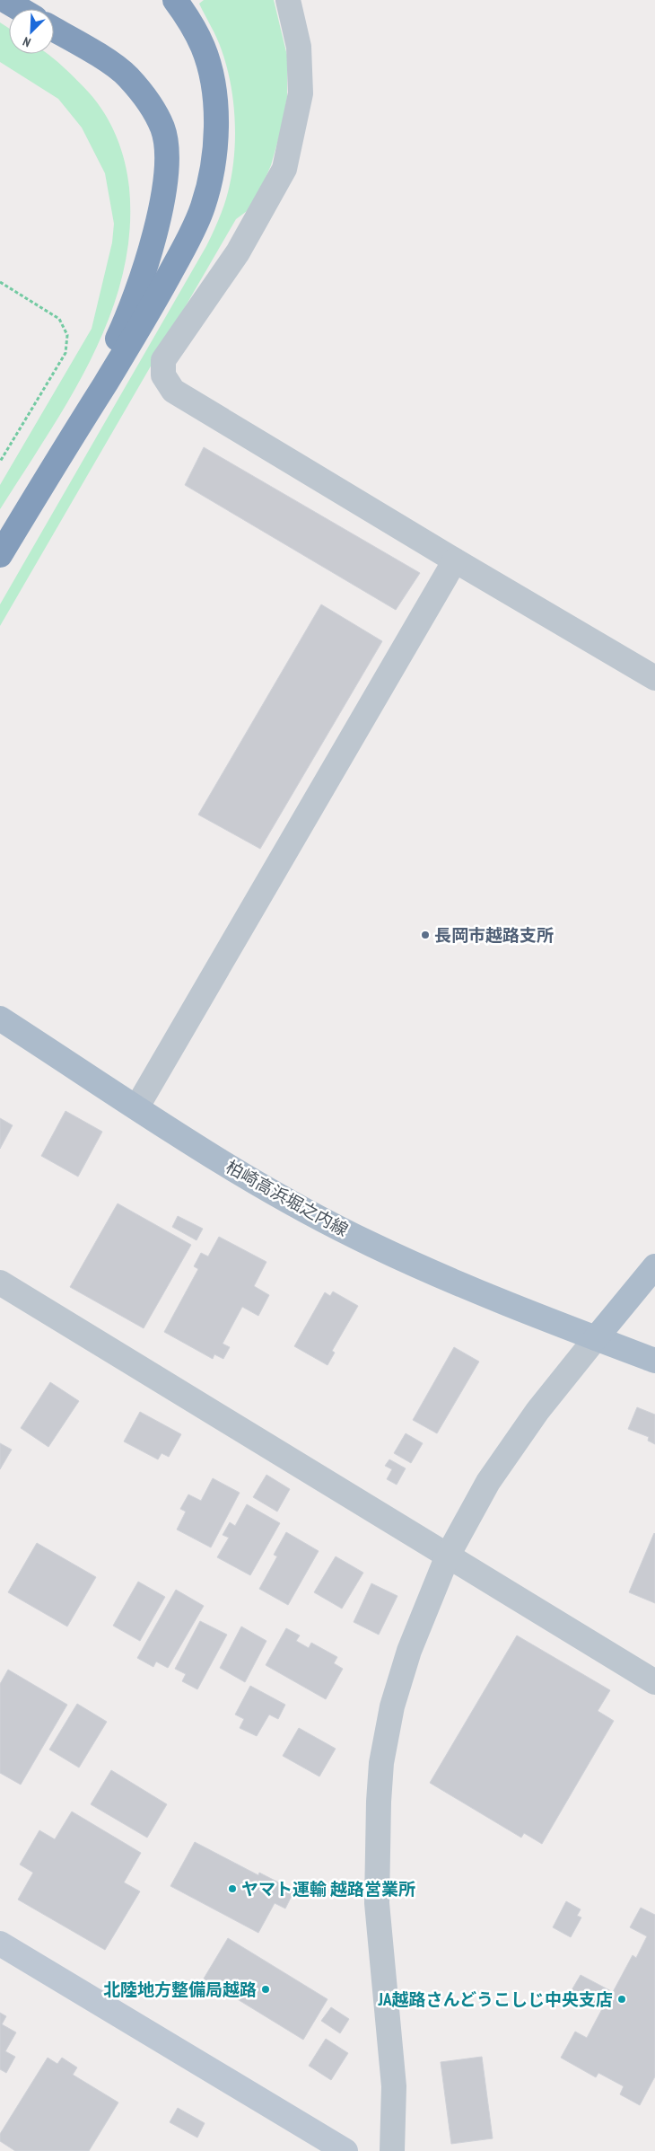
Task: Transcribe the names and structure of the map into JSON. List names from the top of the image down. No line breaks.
{"streets":{"main road":["柏崎高浜堀之内線"]},"places":["長岡市越路支所","ヤマト運輸 越路営業所","北陸地方整備局越路","JA越路さんどうこしじ中央支店"],"north":"bottom left"}
